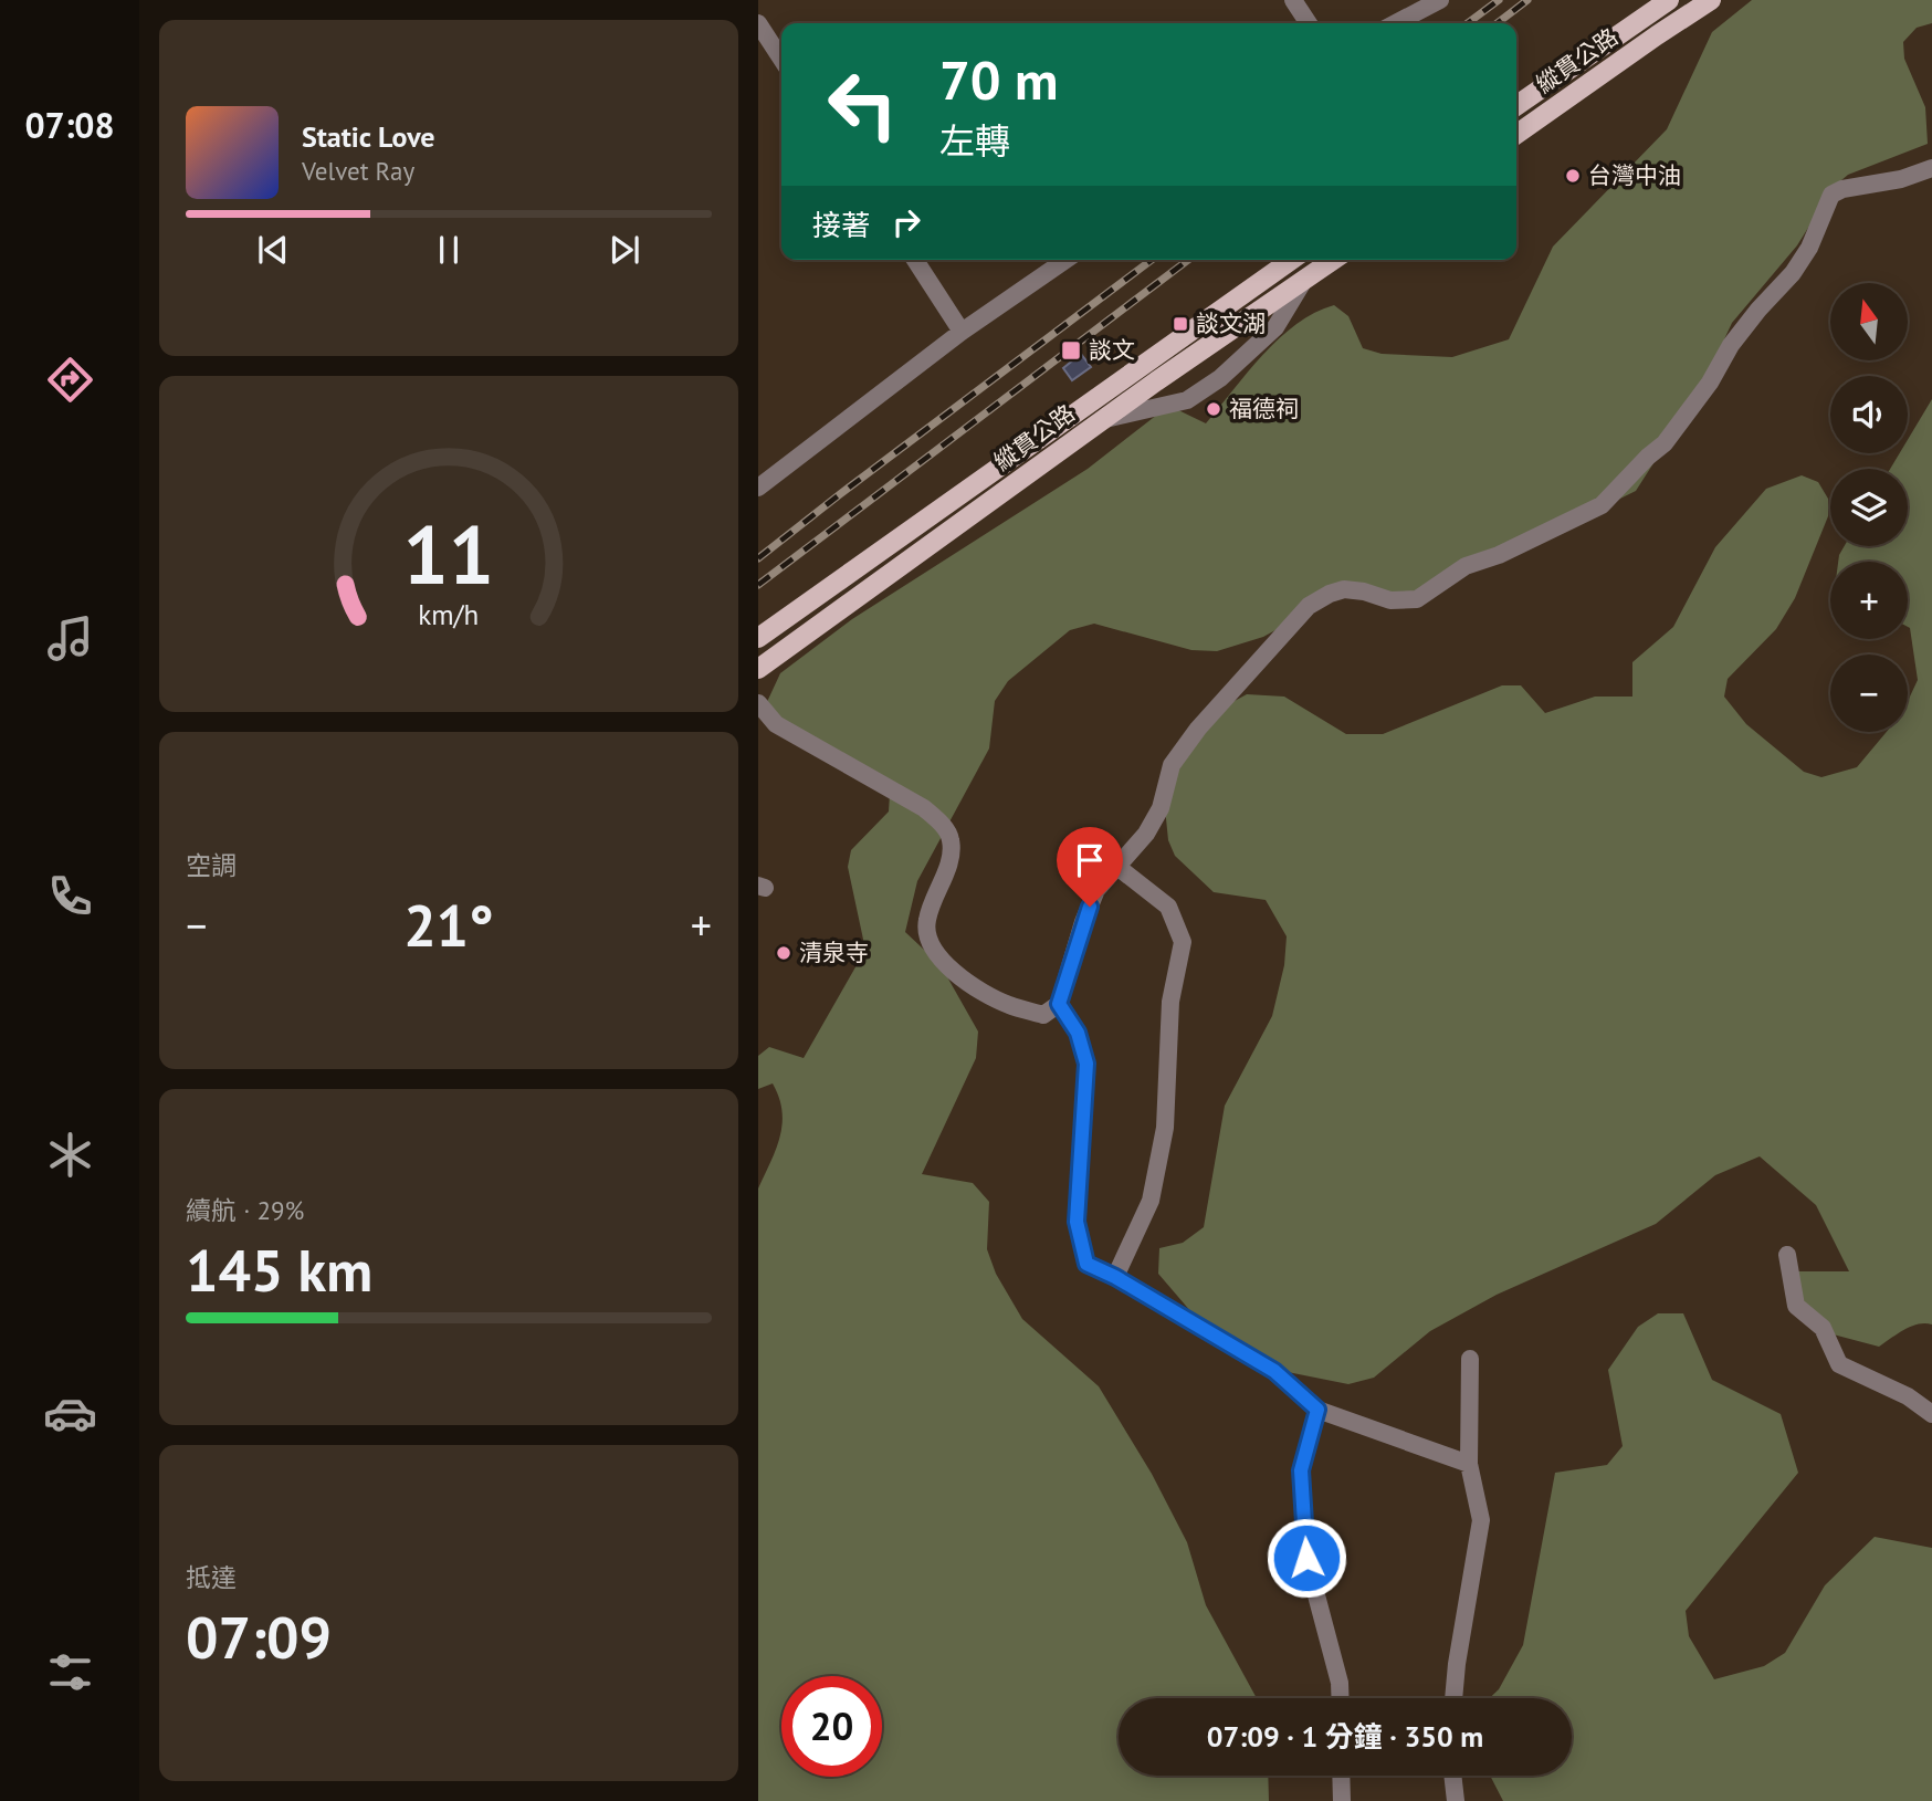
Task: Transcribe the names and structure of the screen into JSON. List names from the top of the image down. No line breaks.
{"streets":{"main road":["縱貫公路"]},"places":{"other":["台灣中油","福德祠","清泉寺"],"transit":["談文湖","談文"]},"north":"top","page":{"tabs":"07:08","turn":["70 m","左轉"],"song":["Static Love","Velvet Ray"],"then":"接著","map_buttons":["+","−"],"tile":["空調",["續航 · 29%","145 km"],["抵達","07:09"]],"heat":["−","21°","+"],"limit":"20","trip":"07:09 · 1 分鐘 · 350 m","gauge":["11","km/h"]}}
